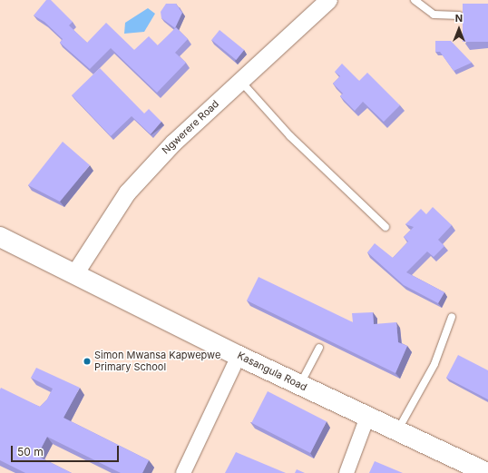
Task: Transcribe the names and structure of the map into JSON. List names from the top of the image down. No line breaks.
{"streets":{"main road":["Kasangula Road"],"street":["Ngwerere Road"]},"crossings":[["Ngwerere Road","Kasangula Road"]],"places":["Simon Mwansa Kapwepwe Primary School"],"scale_bar":"50 m","north":"top"}
